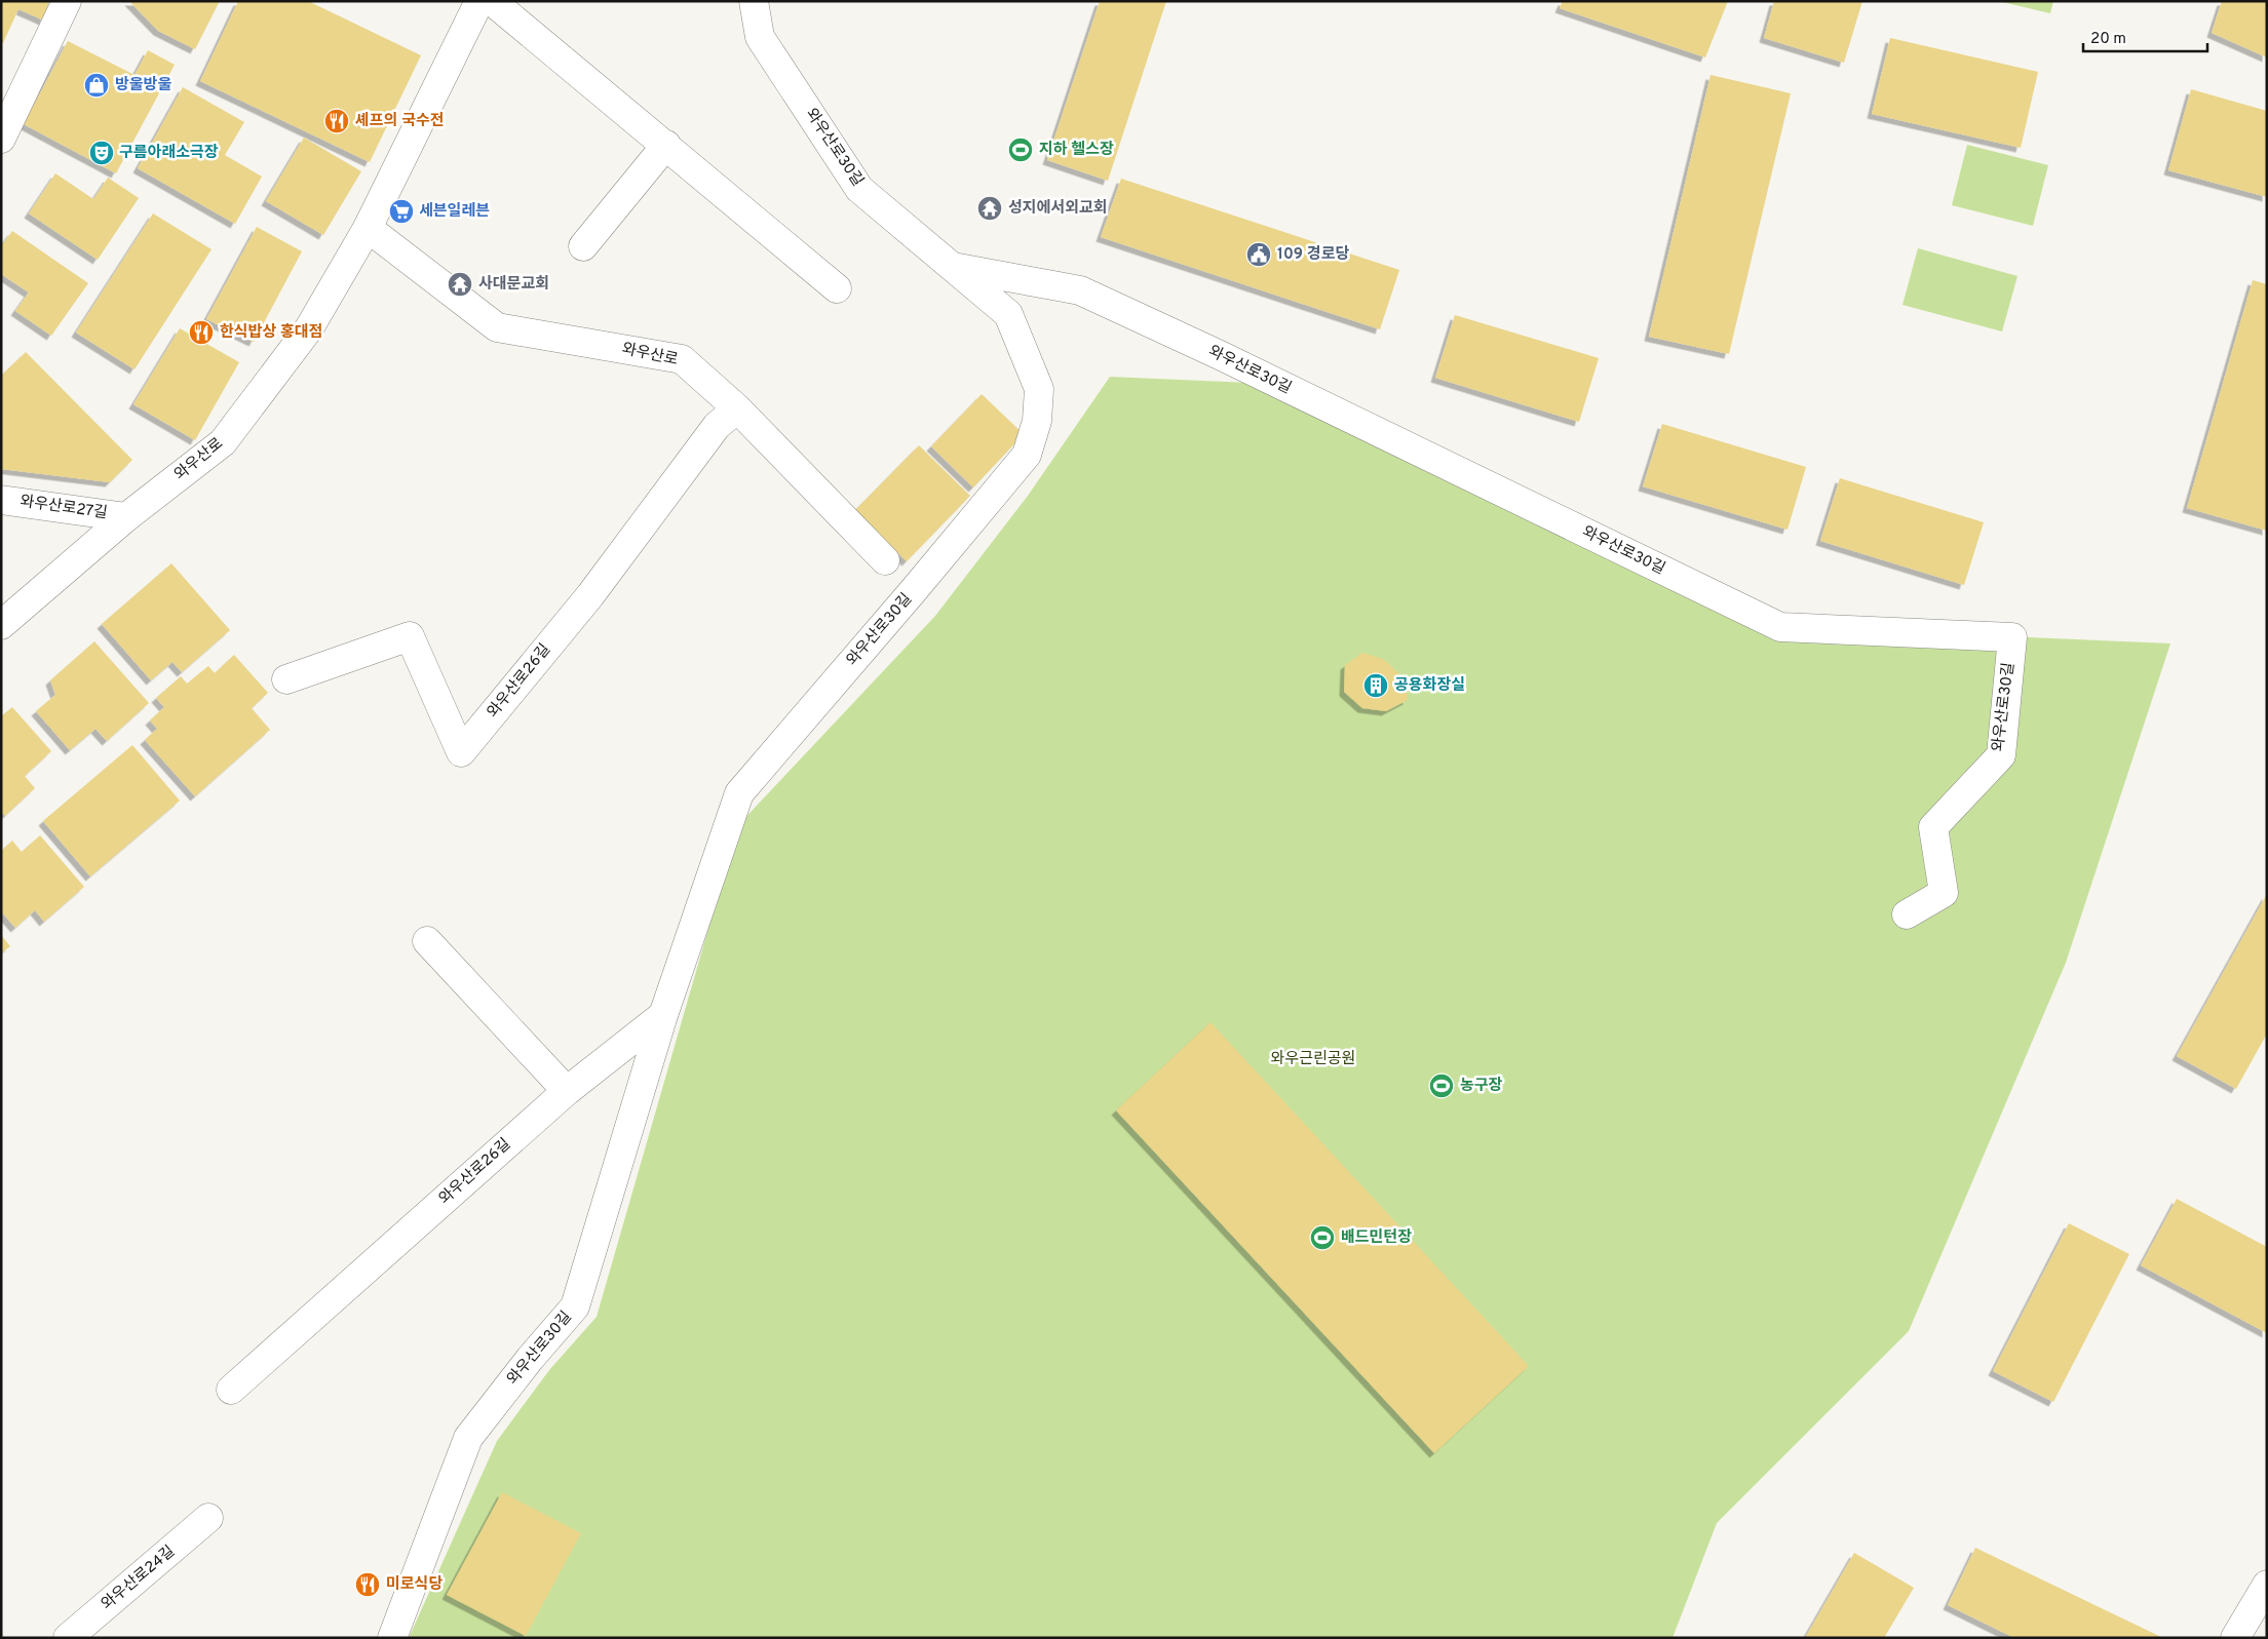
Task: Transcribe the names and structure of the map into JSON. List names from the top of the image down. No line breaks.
{"streets":{"street":["와우산로30길","와우산로","와우산로27길","와우산로26길","와우산로24길"]},"crossings":[["와우산로","와우산로27길"],["와우산로","와우산로26길"]],"parks":["와우근린공원"],"places":{"shop":["방울방울"],"restaurant":["셰프의 국수전","한식밥상 홍대점","미로식당"],"sports":["지하 헬스장","농구장","배드민턴장"],"theatre":["구름아래소극장"],"temple":["성지에서외교회","사대문교회"],"supermarket":["세븐일레븐"],"public building":["109 경로당"],"building":["공용화장실"]},"scale_bar":"20 m"}
